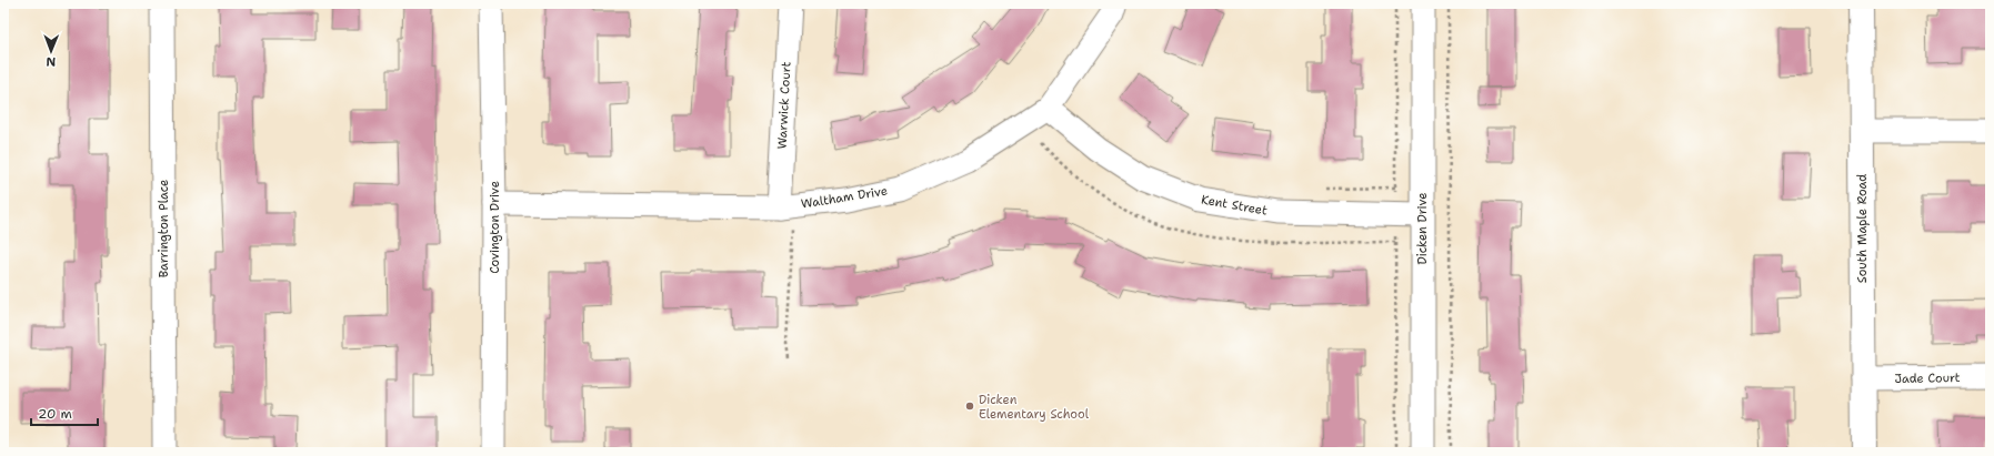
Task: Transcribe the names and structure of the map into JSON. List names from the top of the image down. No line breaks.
{"streets":{"street":["Warwick Court","Waltham Drive","Kent Street","Covington Drive","Barrington Place","Dicken Drive","South Maple Road","Jade Court"]},"crossings":[["Warwick Court","Waltham Drive"],["Waltham Drive","Kent Street"],["Waltham Drive","Covington Drive"],["Kent Street","Dicken Drive"],["South Maple Road","Jade Court"]],"places":["Dicken Elementary School"],"scale_bar":"20 m","north":"bottom"}
